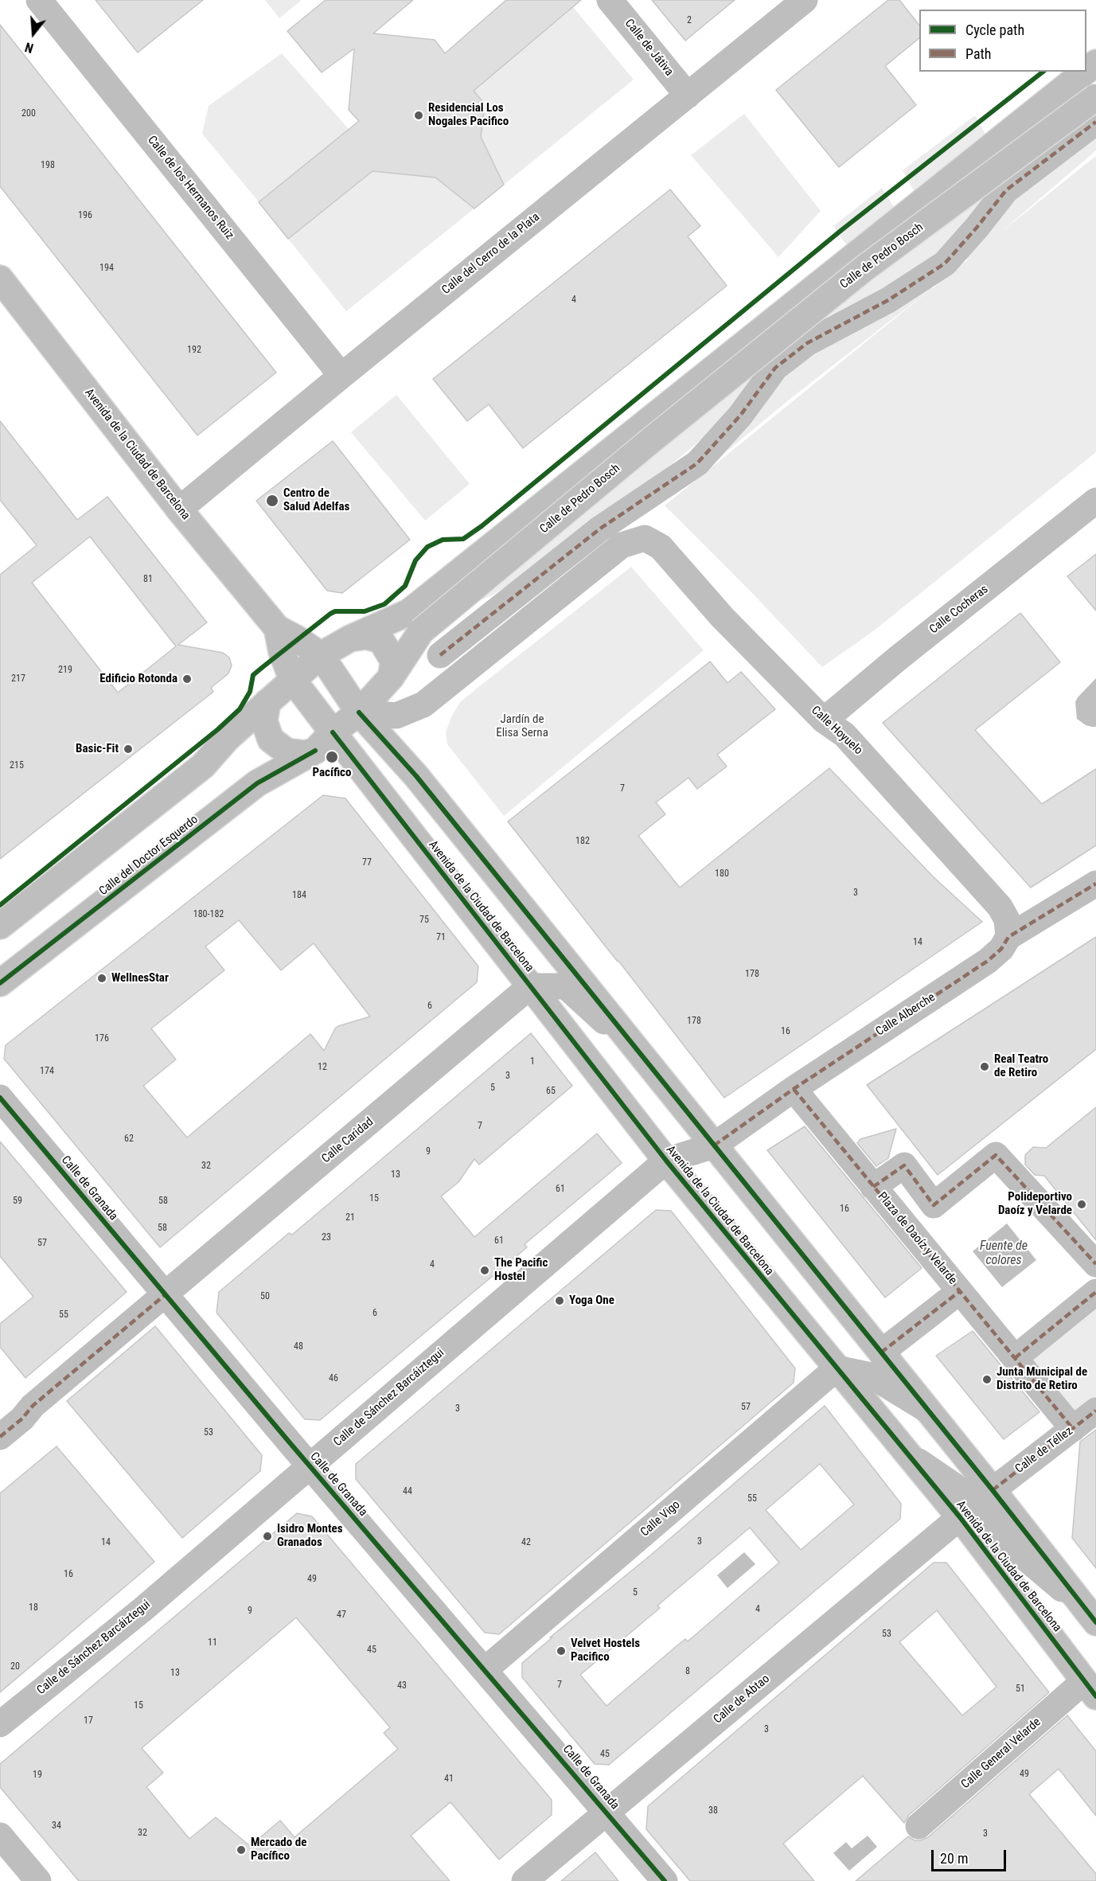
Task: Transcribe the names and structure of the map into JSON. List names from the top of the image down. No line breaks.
{"streets":{"street":["Calle de Játiva","Calle de los Hermanos Ruiz","Calle del Cerro de la Plata","Calle de Pedro Bosch","Avenida de la Ciudad de Barcelona","Calle Cocheras","Calle Hoyuelo","Calle del Doctor Esquerdo","Calle Alberche","Calle Caridad","Calle de Granada","Plaza de Daoíz y Velarde","Calle de Sánchez Barcáiztegui","Calle de Téllez","Calle Vigo","Calle de Abtao","Calle General Velarde"]},"crossings":[["Calle de Játiva","Calle del Cerro de la Plata"],["Calle de los Hermanos Ruiz","Calle del Cerro de la Plata"],["Calle del Cerro de la Plata","Avenida de la Ciudad de Barcelona"],["Calle de Pedro Bosch","Avenida de la Ciudad de Barcelona"],["Calle de Pedro Bosch","Calle Hoyuelo"],["Calle de Pedro Bosch","Calle del Doctor Esquerdo"],["Avenida de la Ciudad de Barcelona","Calle Hoyuelo"],["Avenida de la Ciudad de Barcelona","Calle del Doctor Esquerdo"],["Avenida de la Ciudad de Barcelona","Calle Alberche"],["Avenida de la Ciudad de Barcelona","Calle Caridad"],["Avenida de la Ciudad de Barcelona","Plaza de Daoíz y Velarde"],["Avenida de la Ciudad de Barcelona","Calle de Sánchez Barcáiztegui"],["Avenida de la Ciudad de Barcelona","Calle de Téllez"],["Avenida de la Ciudad de Barcelona","Calle Vigo"],["Avenida de la Ciudad de Barcelona","Calle de Abtao"],["Avenida de la Ciudad de Barcelona","Calle General Velarde"],["Calle Cocheras","Calle Hoyuelo"],["Calle Hoyuelo","Calle del Doctor Esquerdo"],["Calle Hoyuelo","Calle Alberche"],["Calle Alberche","Plaza de Daoíz y Velarde"],["Calle Caridad","Calle de Granada"],["Calle de Granada","Calle de Sánchez Barcáiztegui"],["Calle de Granada","Calle Vigo"],["Calle de Granada","Calle de Abtao"],["Plaza de Daoíz y Velarde","Calle de Téllez"]],"water":["Fuente de colores"],"parks":["Jardín de Elisa Serna"],"places":["Residencial Los Nogales Pacifico","Centro de Salud Adelfas","Edificio Rotonda","Basic-Fit","Pacífico","WellnesStar","Real Teatro de Retiro","Polideportivo Daoíz y Velarde","The Pacific Hostel","Yoga One","Junta Municipal de Distrito de Retiro","Isidro Montes Granados","Velvet Hostels Pacifico","Mercado de Pacífico"],"house_numbers":["2","200","198","196","194","4","192","81","219","217","215","7","182","77","180","3","184","180-182","75","71","14","178","6","178","16","176","1","12","174","3","5","65","7","62","9","32","13","61","15","59","58","16","21","58","23","61","57","4","50","6","55","48","46","57","3","53","44","55","3","14","42","16","49","5","18","4","9","47","53","11","45","20","8","13","7","43","51","15","17","3","45","49","19","41","38","34","32","3"],"legend":["Cycle path","Path"],"scale_bar":"20 m","north":"bottom"}
